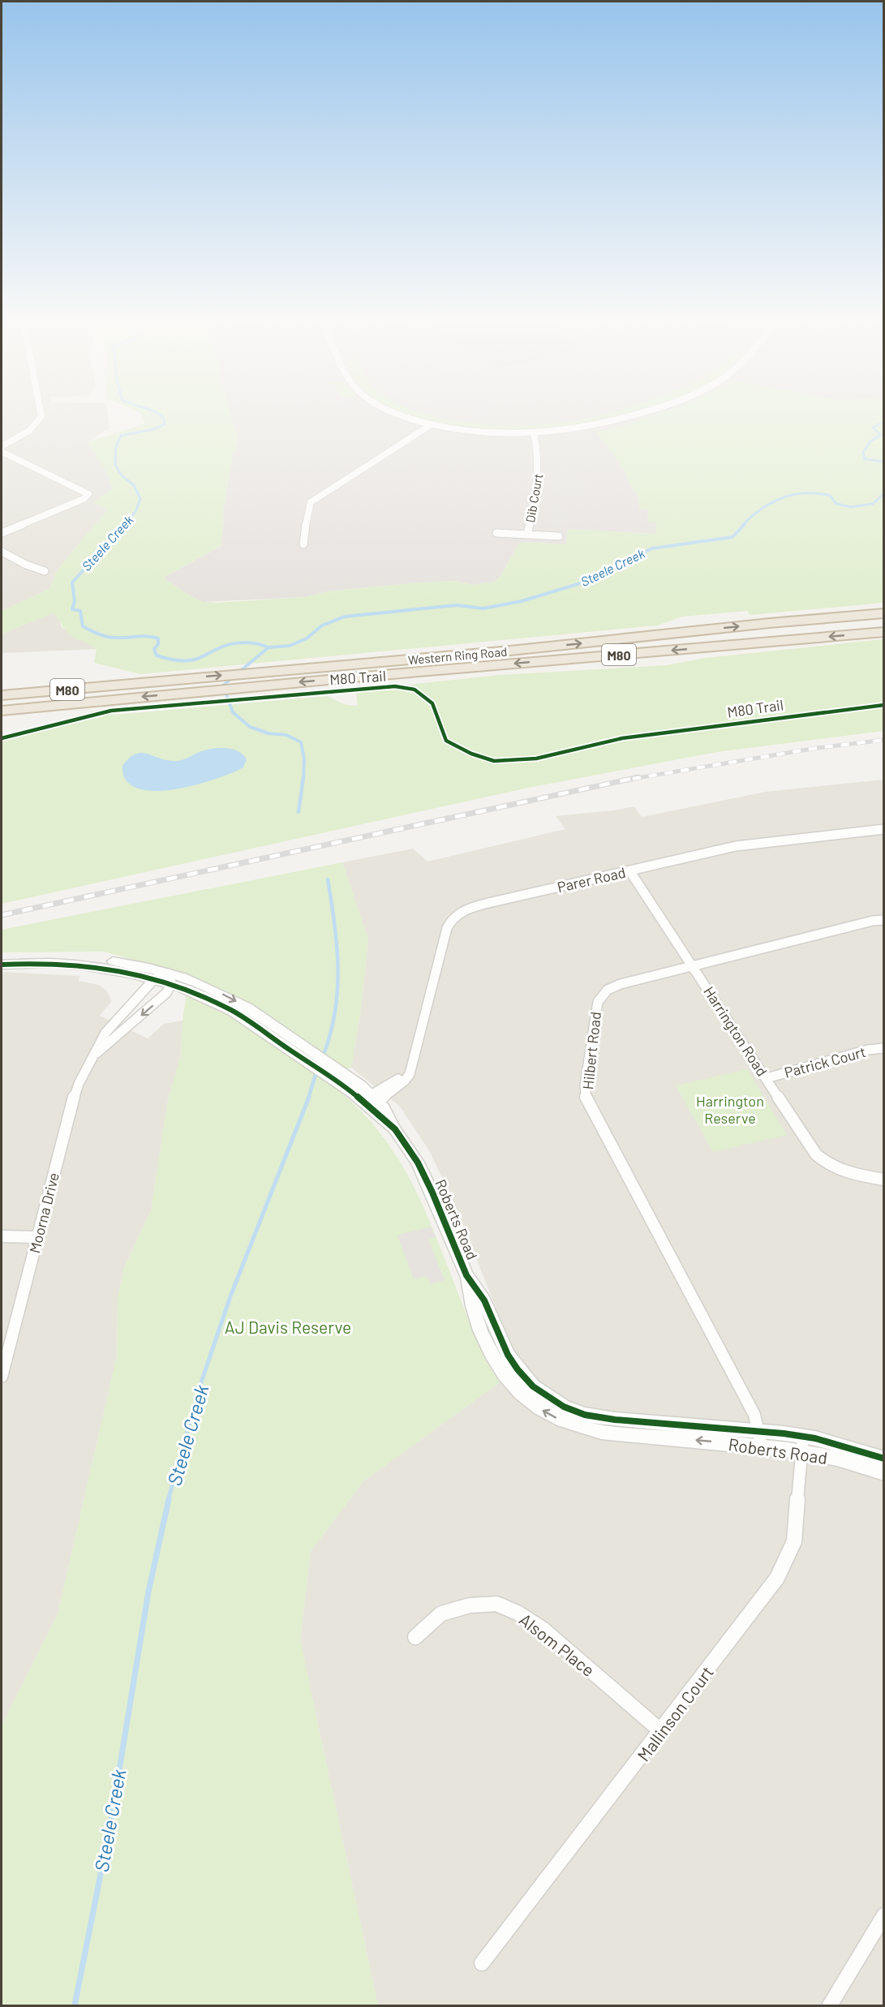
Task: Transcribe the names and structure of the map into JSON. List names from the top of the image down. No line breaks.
{"streets":{"highway":["M80","Western Ring Road"],"street":["Dib Court","Parer Road","Harrington Road","Hilbert Road","Patrick Court","Moorna Drive","Roberts Road","Alsom Place","Mallinson Court"],"cycle path":["M80 Trail"]},"crossings":[["Parer Road","Harrington Road"],["Parer Road","Roberts Road"],["Harrington Road","Hilbert Road"],["Harrington Road","Patrick Court"],["Hilbert Road","Roberts Road"],["Moorna Drive","Roberts Road"],["Roberts Road","Mallinson Court"],["Alsom Place","Mallinson Court"]],"water":["Steele Creek"],"parks":["Harrington Reserve","AJ Davis Reserve"]}
